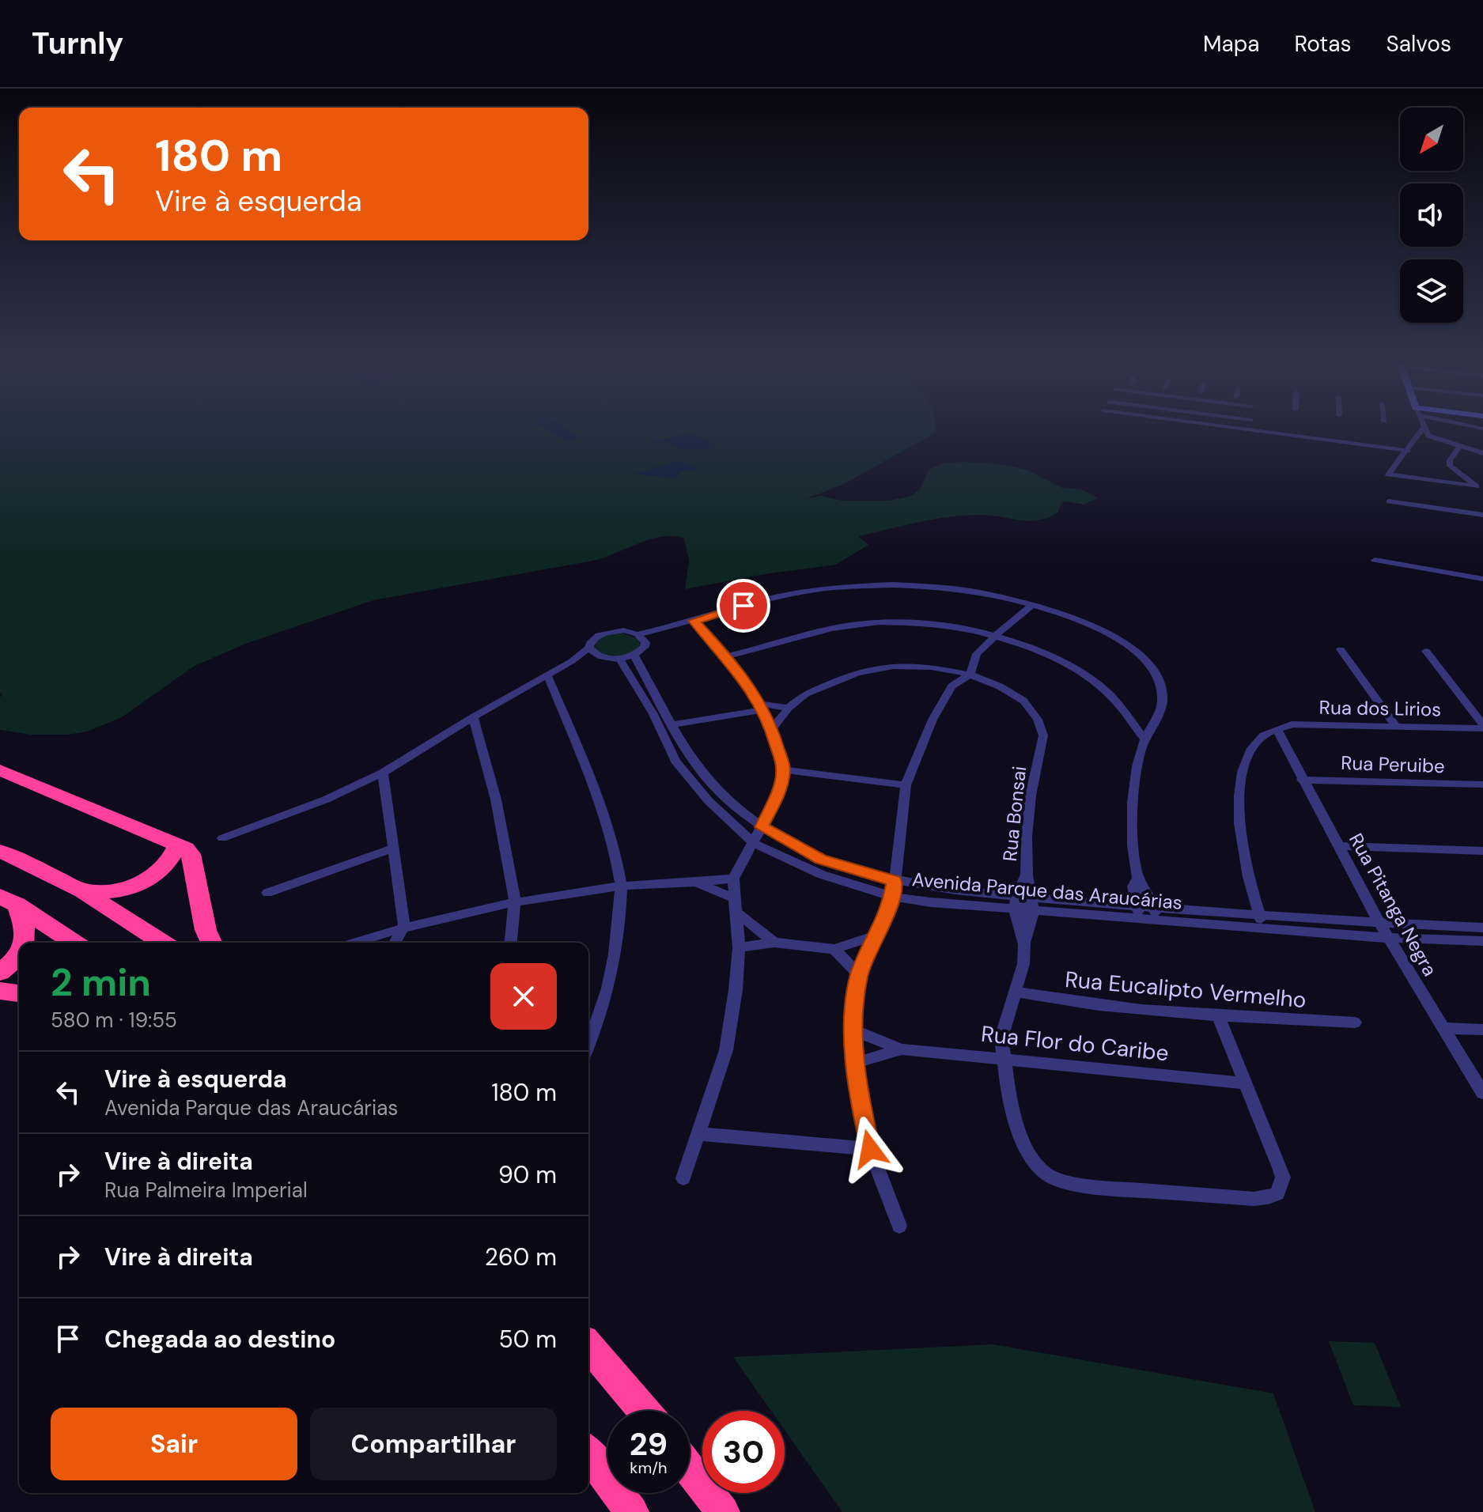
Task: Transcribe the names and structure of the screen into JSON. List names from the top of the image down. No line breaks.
{"streets":{"street":["Rua dos Lirios","Rua Peruibe","Rua Bonsai","Avenida Parque das Araucárias","Rua Pitanga Negra","Rua Eucalipto Vermelho","Rua Flor do Caribe"]},"crossings":[["Rua dos Lirios","Rua Pitanga Negra"],["Rua Peruibe","Rua Pitanga Negra"],["Avenida Parque das Araucárias","Rua Pitanga Negra"]],"north":"bottom left","page":{"header":"Turnly","nav":["Mapa","Rotas","Salvos"],"turn":["180 m","Vire à esquerda"],"heading":["2 min","580 m · 19:55"],"list":[{"name":"Vire à esquerda","note":"Avenida Parque das Araucárias","value":"180 m"},{"name":"Vire à direita","note":"Rua Palmeira Imperial","value":"90 m"},{"name":"Vire à direita","value":"260 m"},{"name":"Chegada ao destino","value":"50 m"}],"buttons":["Sair","Compartilhar"],"speed":"29 km/h","limit":"30"}}
